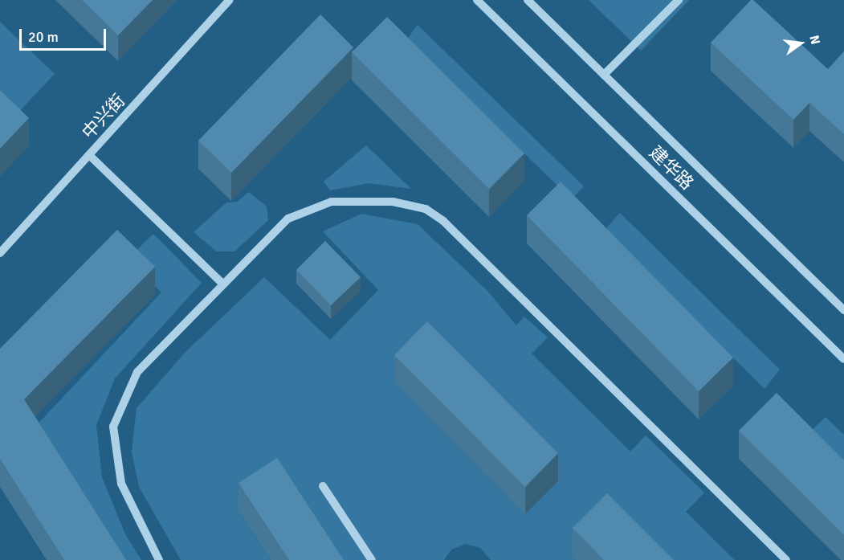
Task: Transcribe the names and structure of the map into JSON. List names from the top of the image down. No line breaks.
{"streets":{"street":["中兴街","建华路"]},"scale_bar":"20 m","north":"right"}
